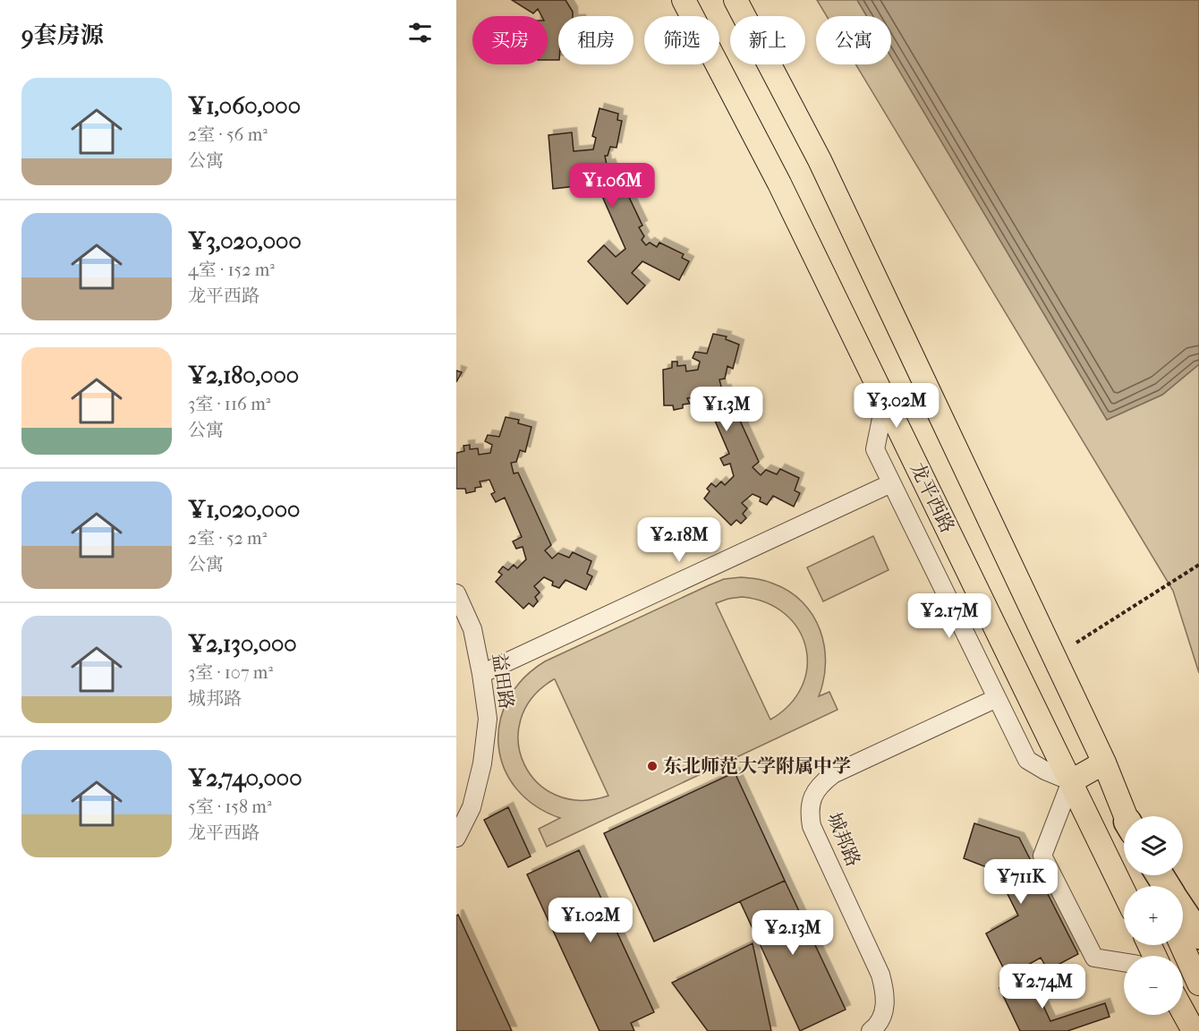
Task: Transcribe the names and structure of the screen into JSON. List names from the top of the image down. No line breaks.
{"streets":{"main road":["龙平西路"],"street":["益田路","城邦路"]},"places":["东北师范大学附属中学"],"page":{"heading":"9套房源","chip":["买房","租房","筛选","新上","公寓"],"list":[{"name":"¥1,060,000","note":"2室 · 56 m² · 公寓"},{"name":"¥3,020,000","note":"4室 · 152 m² · 龙平西路"},{"name":"¥2,180,000","note":"3室 · 116 m² · 公寓"},{"name":"¥1,020,000","note":"2室 · 52 m² · 公寓"},{"name":"¥2,130,000","note":"3室 · 107 m² · 城邦路"},{"name":"¥2,740,000","note":"5室 · 158 m² · 龙平西路"}],"price":["¥1.06M","¥3.02M","¥1.3M","¥2.18M","¥2.17M","¥711K","¥1.02M","¥2.13M","¥2.74M"],"map_buttons":["+","−"]}}
